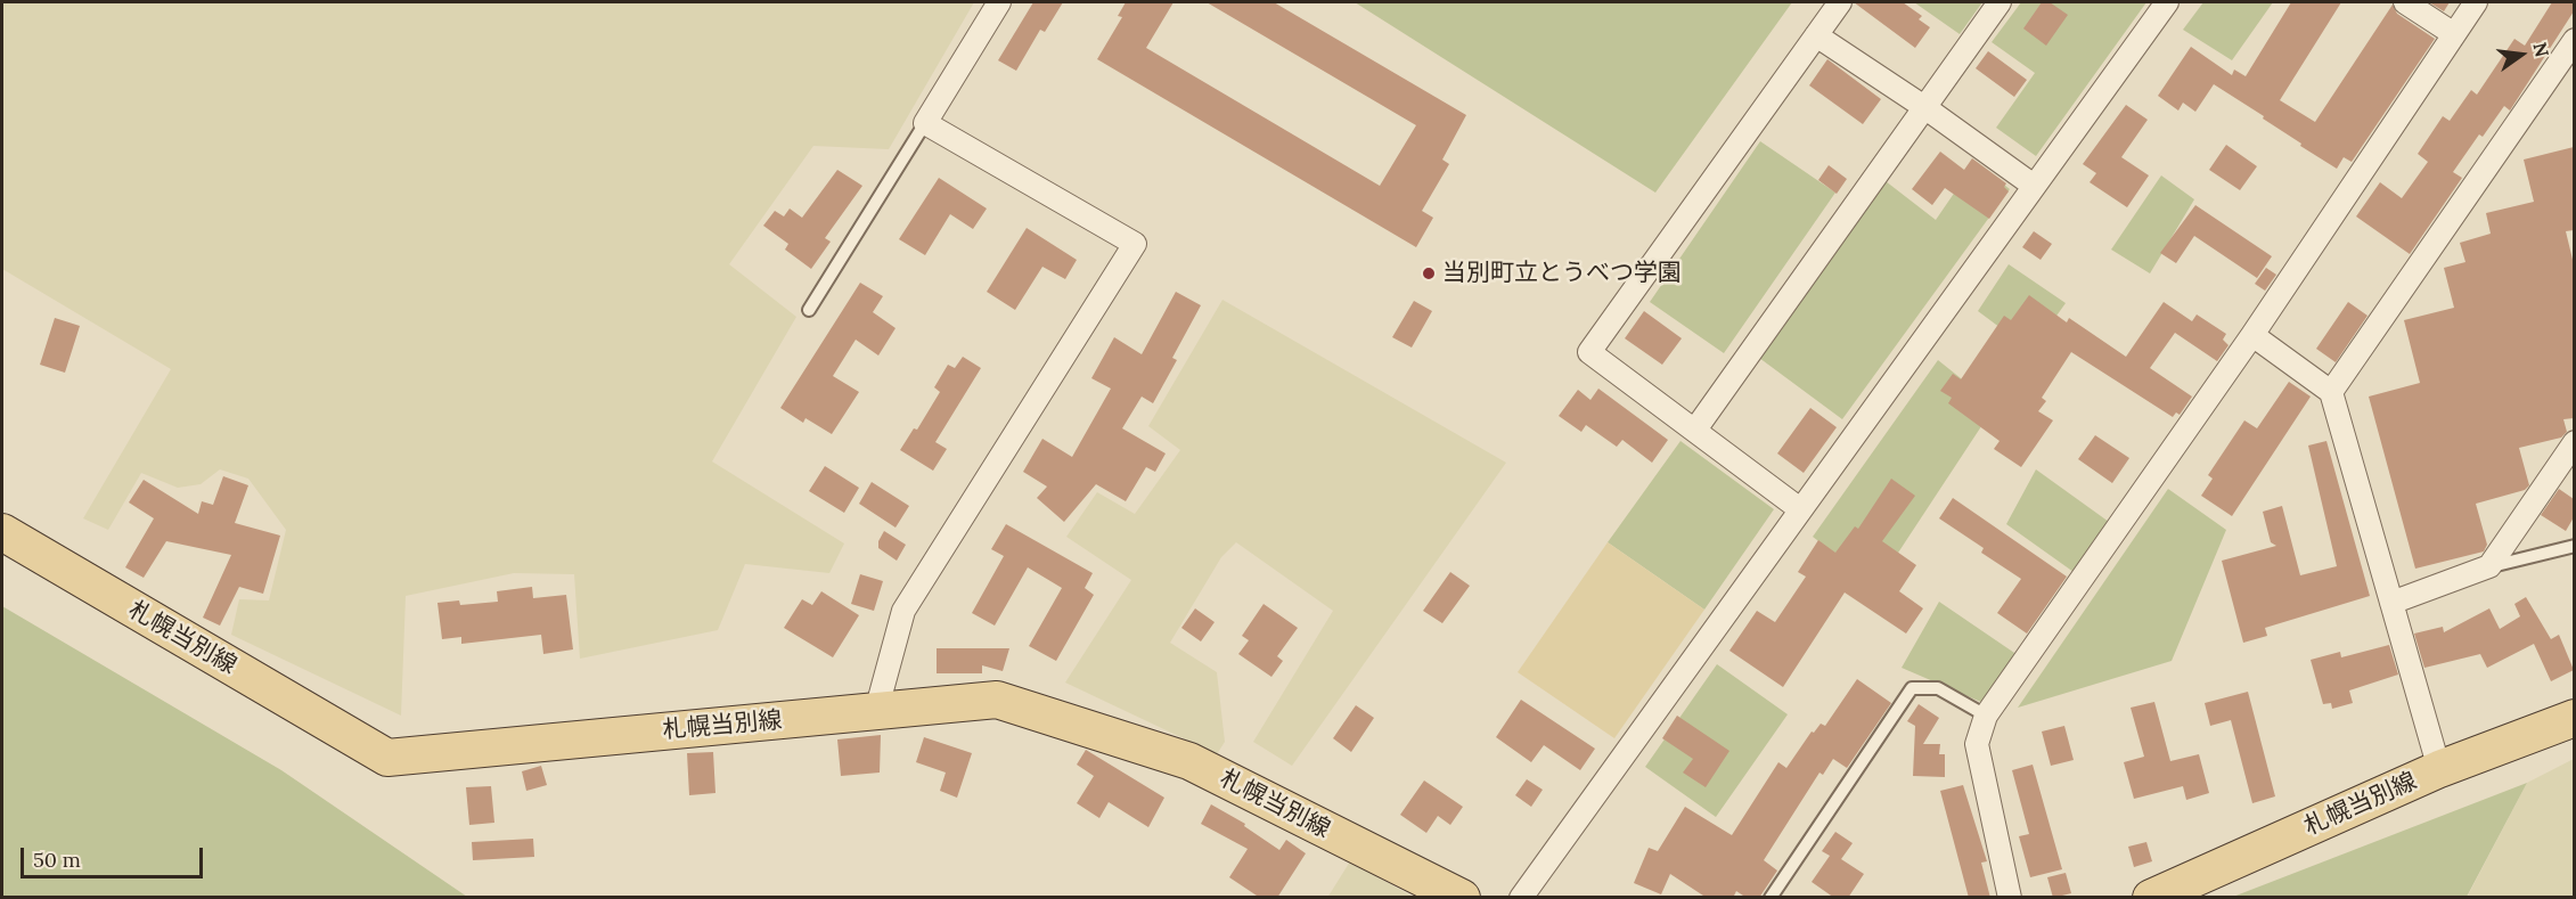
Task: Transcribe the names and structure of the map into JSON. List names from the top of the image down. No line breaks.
{"streets":{"main road":["札幌当別線"]},"places":["当別町立とうべつ学園"],"scale_bar":"50 m","north":"right"}
